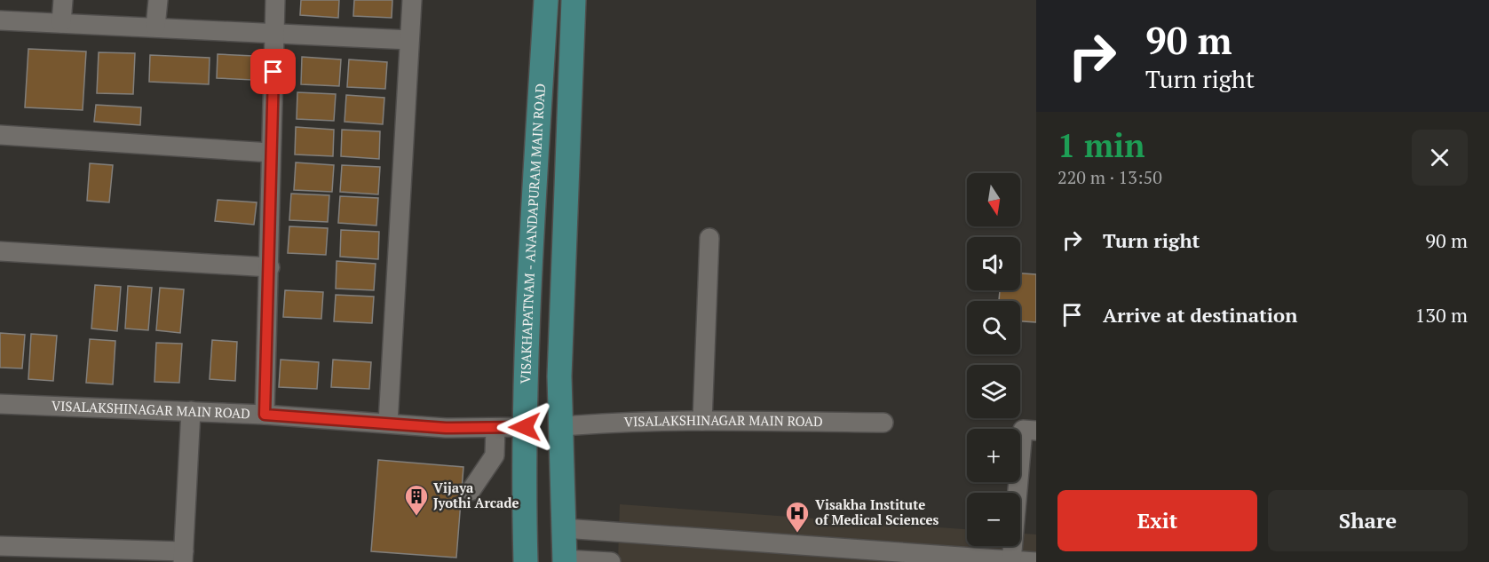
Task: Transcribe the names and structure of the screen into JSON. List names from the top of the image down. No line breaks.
{"streets":{"main road":["VISAKHAPATNAM - ANANDAPURAM MAIN ROAD"],"street":["VISALAKSHINAGAR MAIN ROAD"]},"crossings":[["VISAKHAPATNAM - ANANDAPURAM MAIN ROAD","VISALAKSHINAGAR MAIN ROAD"]],"places":{"building":["Vijaya Jyothi Arcade"],"hospital":["Visakha Institute of Medical Sciences"]},"north":"bottom","page":{"turn":["90 m","Turn right"],"heading":["1 min","220 m · 13:50"],"map_buttons":["+","−"],"list":[{"name":"Turn right","value":"90 m"},{"name":"Arrive at destination","value":"130 m"}],"buttons":["Exit","Share"]}}
